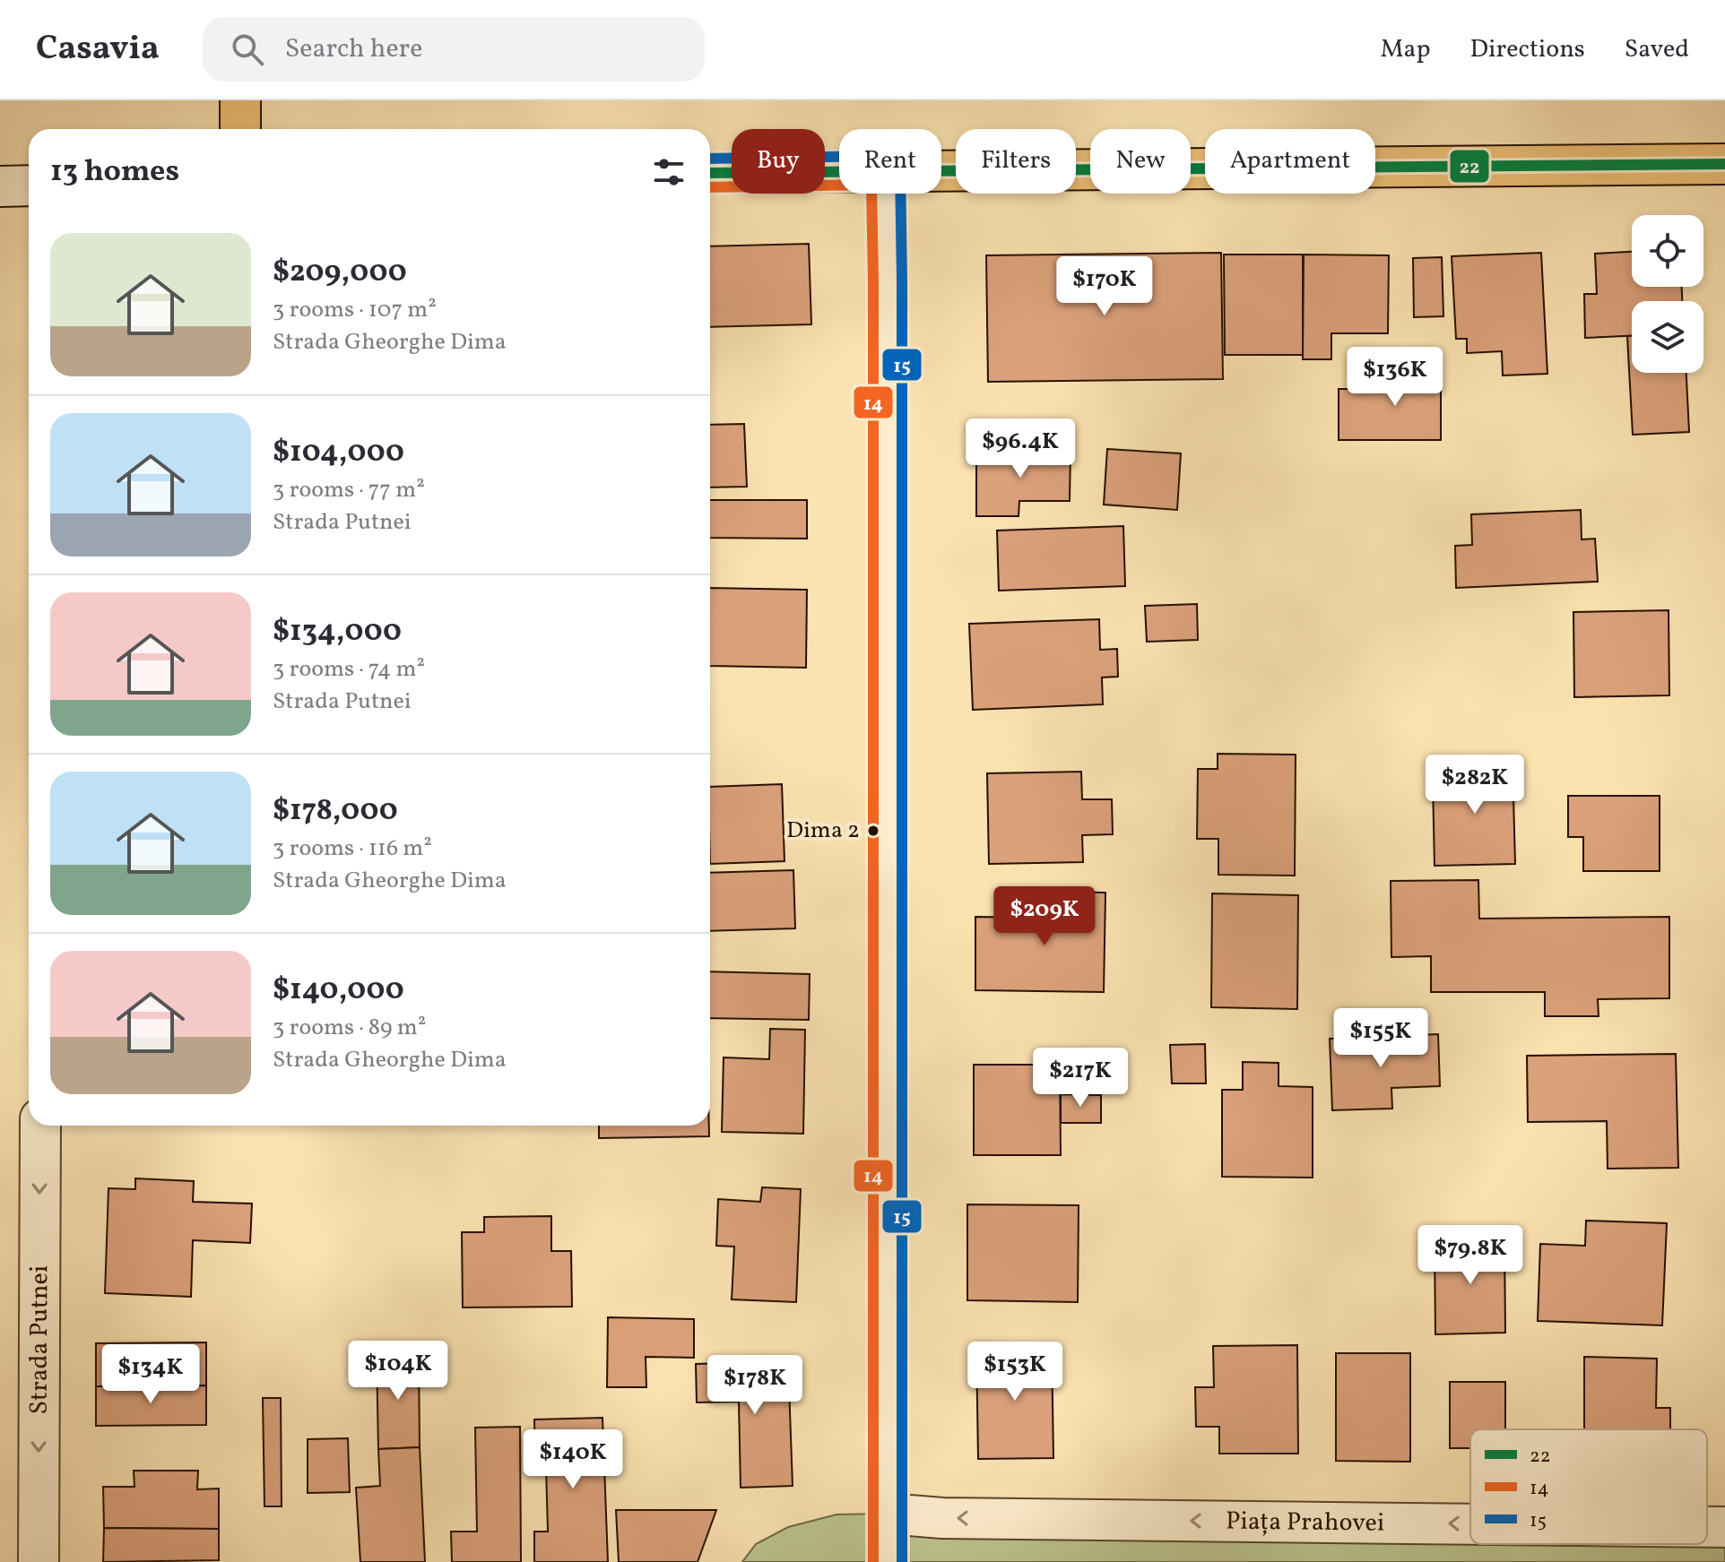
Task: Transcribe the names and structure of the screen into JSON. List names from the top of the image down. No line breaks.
{"streets":{"street":["Strada Putnei","Piața Prahovei"]},"one_way":["Strada Putnei","Piața Prahovei"],"places":["Dima 2"],"lines":["transit line 15","transit line 22","transit line 14"],"legend":["22","14","15"],"page":{"header":"Casavia","search":"Search here","nav":["Map","Directions","Saved"],"chip":["Buy","Rent","Filters","New","Apartment"],"heading":"13 homes","list":[{"name":"$209,000","note":"3 rooms · 107 m² · Strada Gheorghe Dima"},{"name":"$104,000","note":"3 rooms · 77 m² · Strada Putnei"},{"name":"$134,000","note":"3 rooms · 74 m² · Strada Putnei"},{"name":"$178,000","note":"3 rooms · 116 m² · Strada Gheorghe Dima"},{"name":"$140,000","note":"3 rooms · 89 m² · Strada Gheorghe Dima"}],"price":["$170K","$136K","$96.4K","$282K","$209K","$155K","$217K","$79.8K","$104K","$153K","$134K","$178K","$140K"]}}
